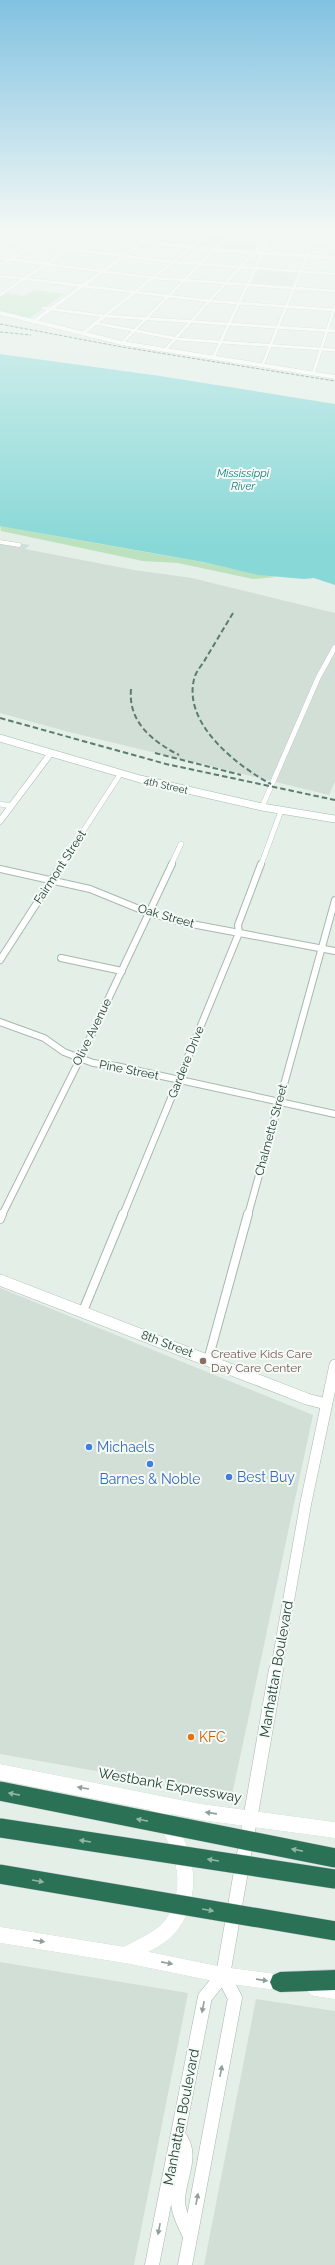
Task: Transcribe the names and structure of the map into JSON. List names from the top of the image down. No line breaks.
{"streets":{"main road":["4th Street","Westbank Expressway"],"street":["Fairmont Street","Oak Street","Olive Avenue","Gardere Drive","Pine Street","Chalmette Street","8th Street","Manhattan Boulevard"]},"crossings":[["4th Street","Fairmont Street"],["4th Street","Gardere Drive"],["Fairmont Street","Oak Street"],["Oak Street","Olive Avenue"],["Oak Street","Gardere Drive"],["Oak Street","Chalmette Street"],["Olive Avenue","Pine Street"],["Gardere Drive","Pine Street"],["Gardere Drive","8th Street"],["Pine Street","Chalmette Street"],["Chalmette Street","8th Street"],["8th Street","Manhattan Boulevard"],["Manhattan Boulevard","Westbank Expressway"]],"one_way":["Westbank Expressway"],"water":["Mississippi River"],"places":["Creative Kids Care Day Care Center","Michaels","Barnes & Noble","Best Buy","KFC"]}
